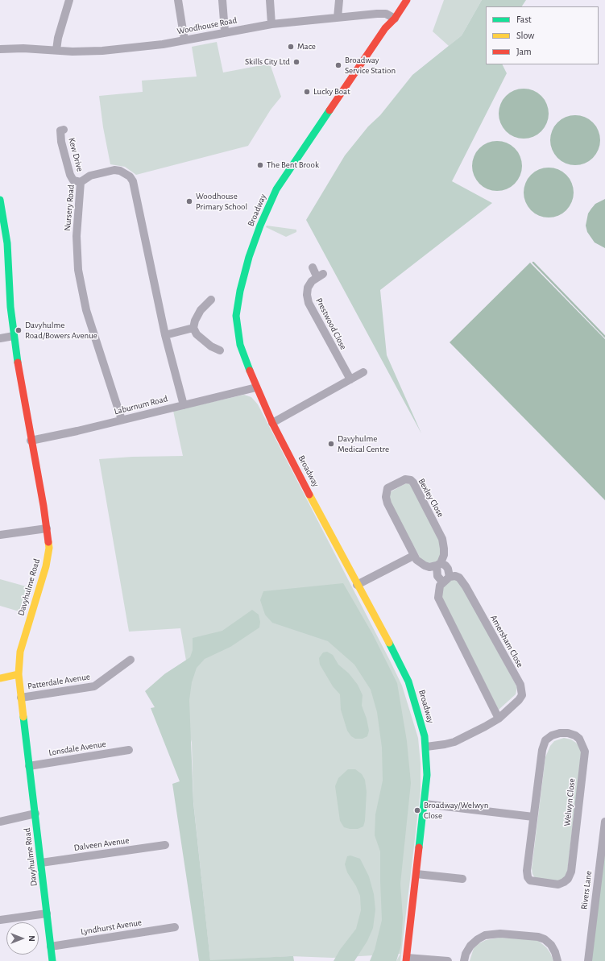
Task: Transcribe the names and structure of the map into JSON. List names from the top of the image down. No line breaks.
{"streets":{"street":["Woodhouse Road","Kew Drive","Nursery Road","Broadway","Prestwood Close","Laburnum Road","Bexley Close","Davyhulme Road","Amersham Close","Patterdale Avenue","Lonsdale Avenue","Welwyn Close","Dalveen Avenue","Rivers Lane","Lyndhurst Avenue"]},"crossings":[["Woodhouse Road","Broadway"],["Kew Drive","Nursery Road"],["Nursery Road","Laburnum Road"],["Broadway","Laburnum Road"],["Broadway","Amersham Close"],["Laburnum Road","Davyhulme Road"],["Bexley Close","Amersham Close"],["Davyhulme Road","Patterdale Avenue"],["Davyhulme Road","Lonsdale Avenue"],["Davyhulme Road","Dalveen Avenue"],["Davyhulme Road","Lyndhurst Avenue"]],"places":["Mace","Skills City Ltd","Broadway Service Station","Lucky Boat","The Bent Brook","Woodhouse Primary School","Davyhulme Road/Bowers Avenue","Davyhulme Medical Centre","Broadway/Welwyn Close"],"legend":["Fast","Slow","Jam"],"north":"right"}
